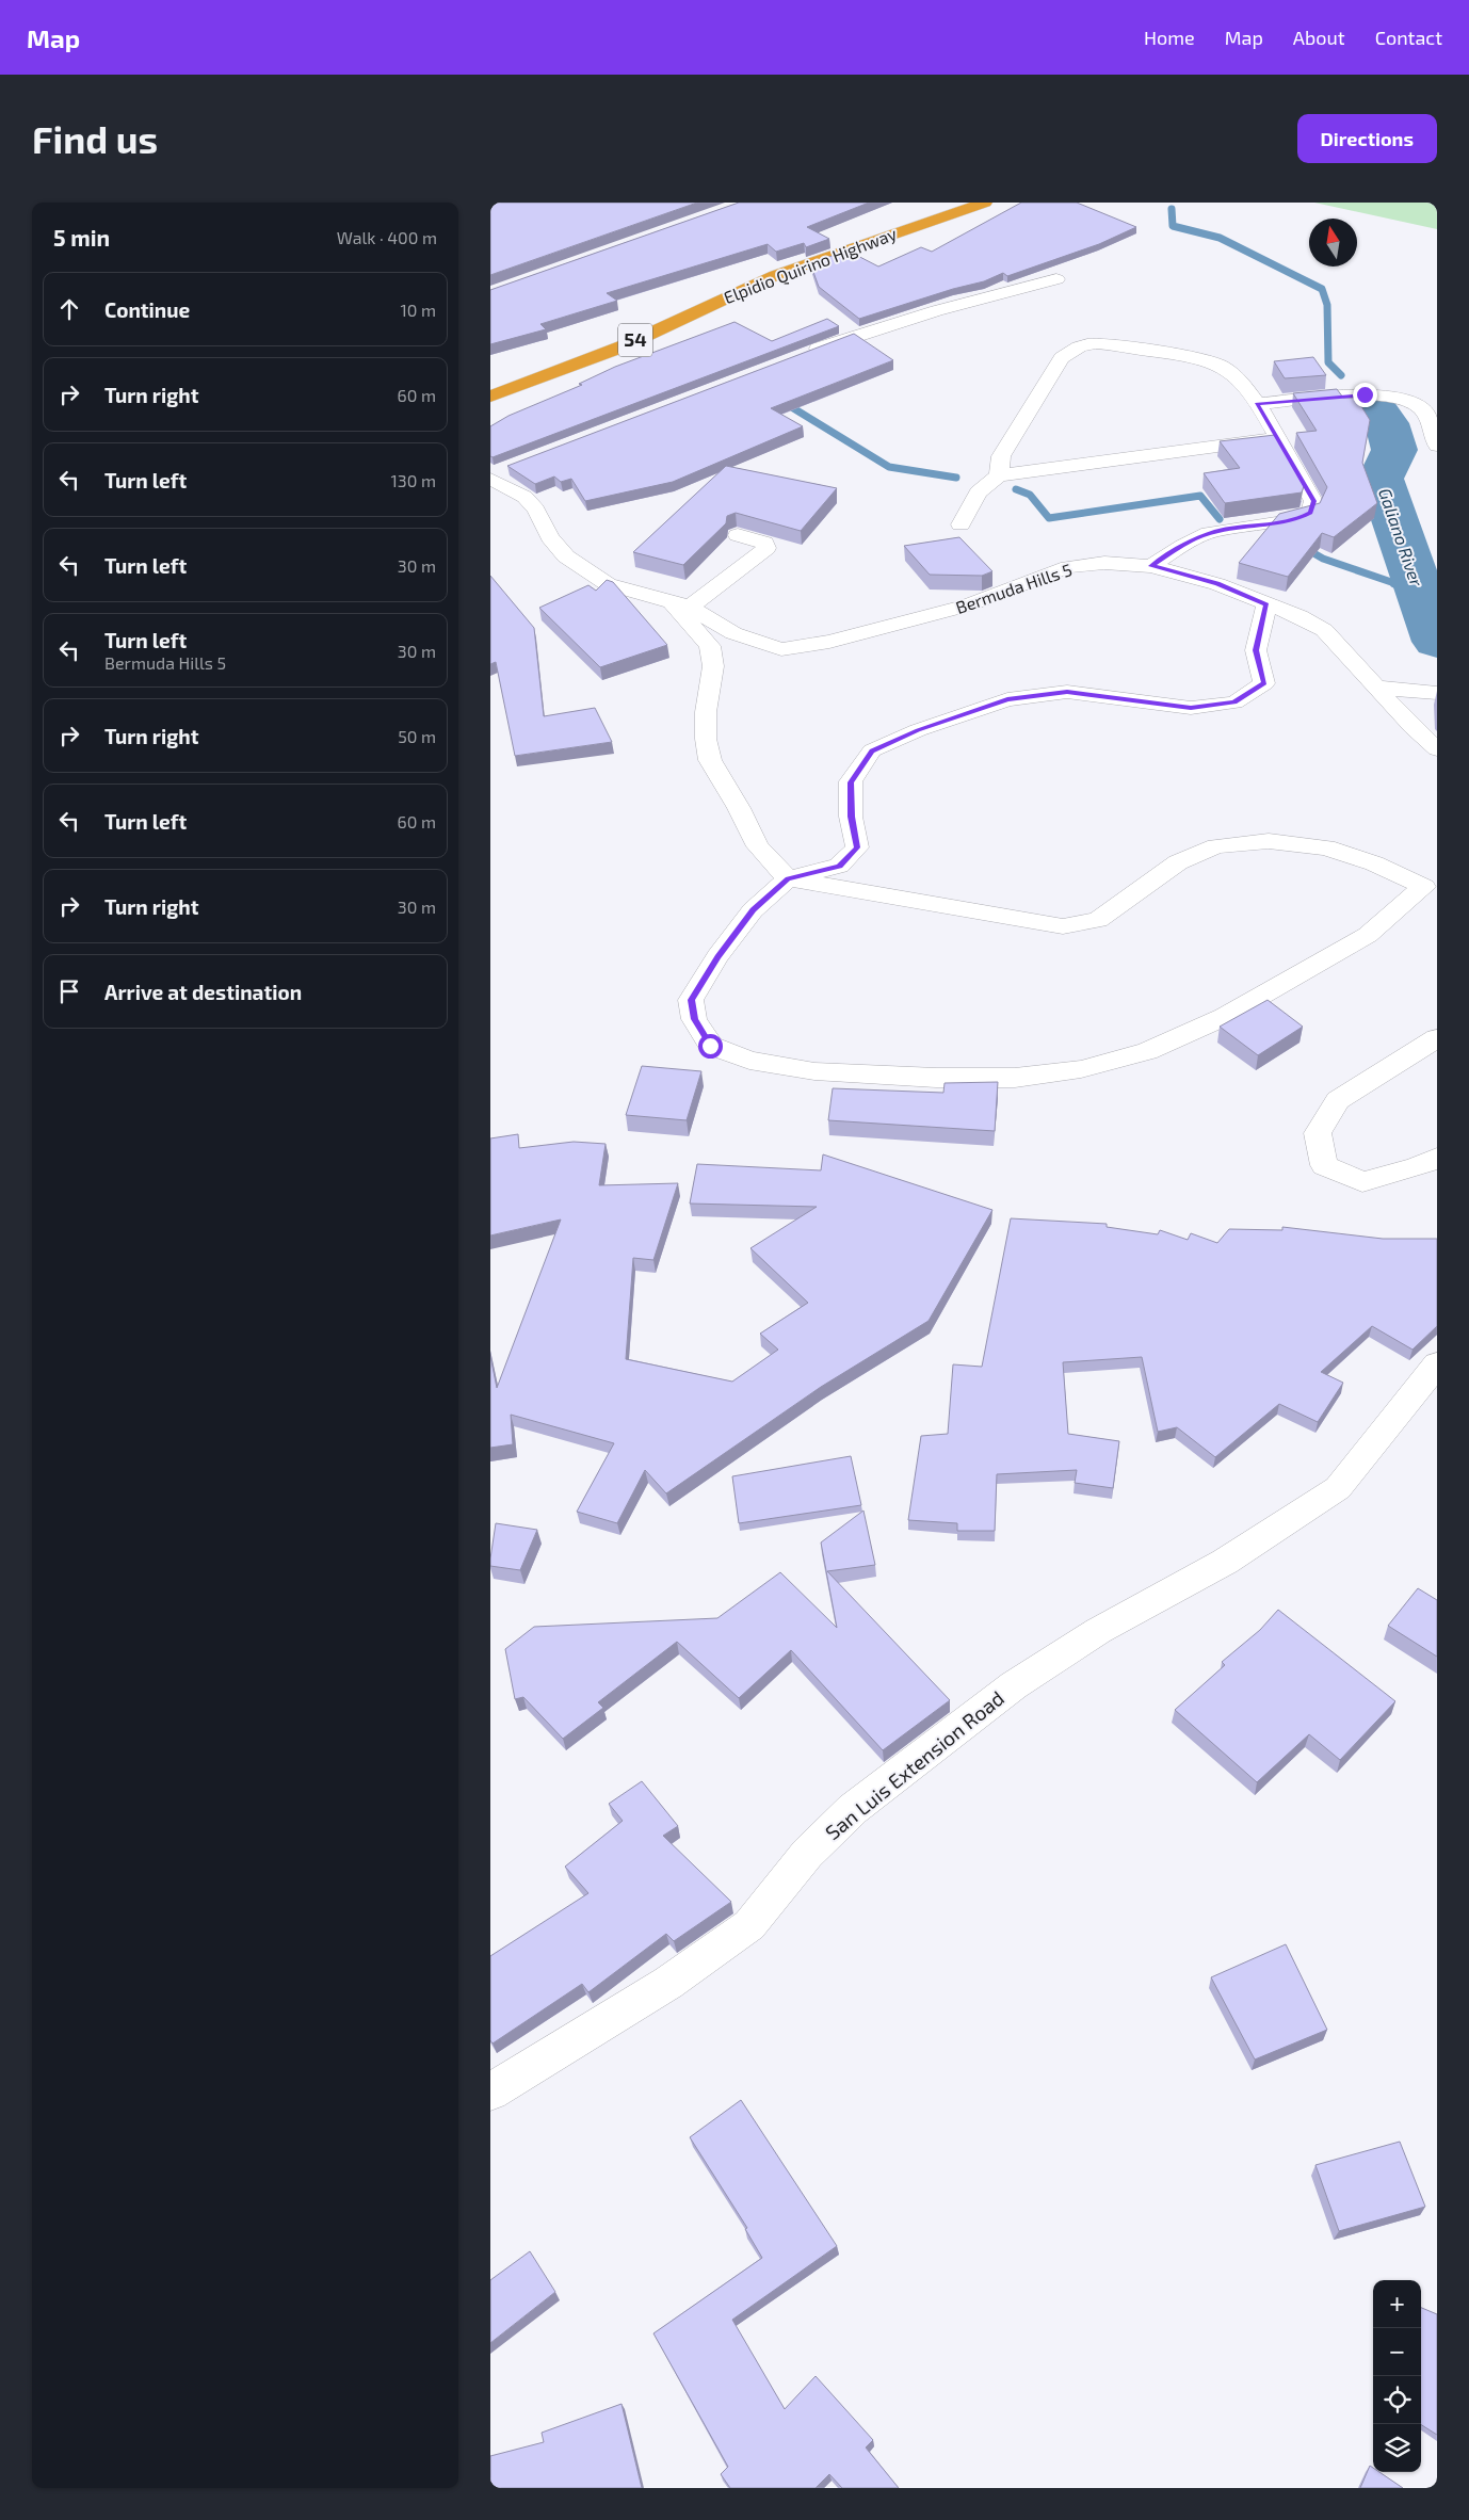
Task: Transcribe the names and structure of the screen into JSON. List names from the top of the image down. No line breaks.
{"streets":{"highway":["Elpidio Quirino Highway","54"],"street":["Bermuda Hills 5","San Luis Extension Road"]},"water":["Galiano River"],"north":"top","page":{"header":"Map","nav":["Home","Map","About","Contact"],"buttons":"Directions","title":"Find us","heading":["5 min","Walk · 400 m"],"list":[["Continue","10 m"],["Turn right","60 m"],["Turn left","130 m"],["Turn left","30 m"],["Turn left","Bermuda Hills 5","30 m"],["Turn right","50 m"],["Turn left","60 m"],["Turn right","30 m"],"Arrive at destination"],"map_buttons":["+","−"]}}
